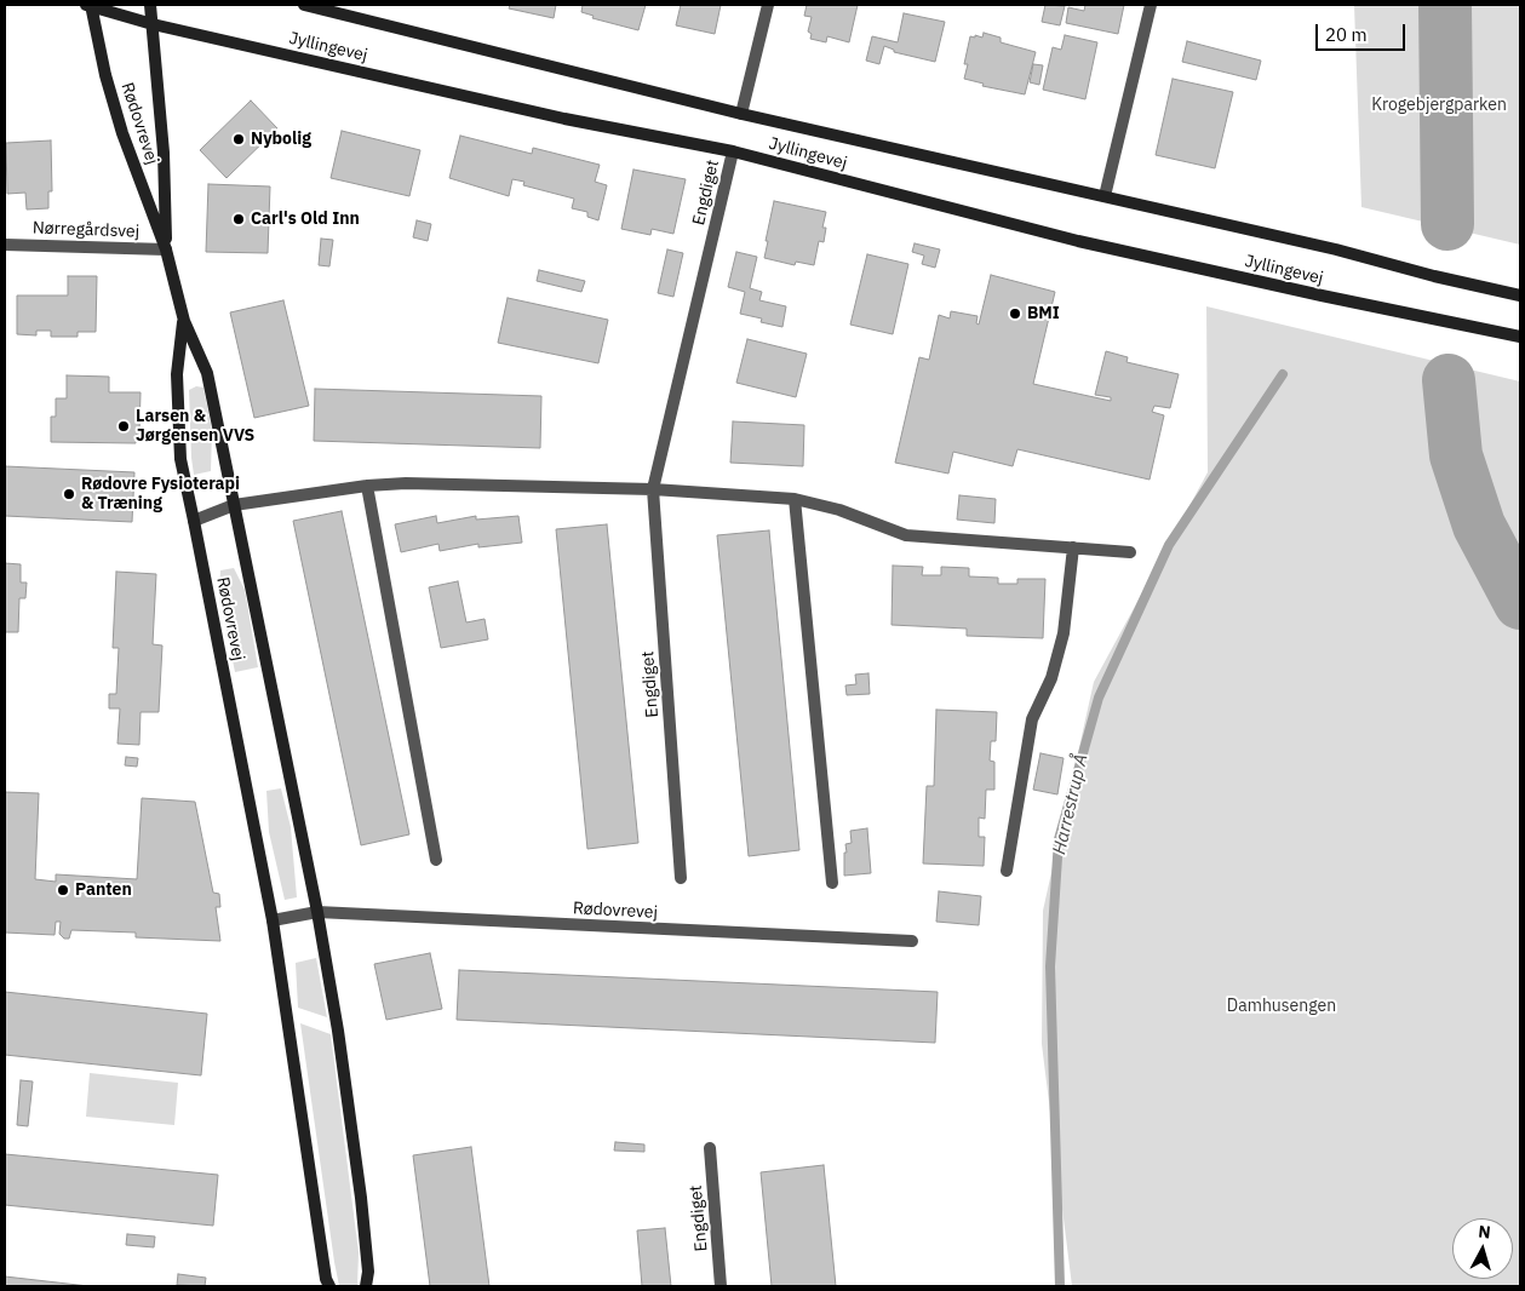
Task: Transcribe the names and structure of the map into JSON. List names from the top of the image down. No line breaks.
{"streets":{"street":["Jyllingevej","Rødovrevej","Engdiget","Nørregårdsvej"]},"crossings":[["Jyllingevej","Rødovrevej"],["Jyllingevej","Engdiget"],["Rødovrevej","Nørregårdsvej"]],"water":["Harrestrup Å"],"parks":["Krogebjergparken","Damhusengen"],"places":["Nybolig","Carl's Old Inn","BMI","Larsen & Jørgensen VVS","Rødovre Fysioterapi & Træning","Panten"],"scale_bar":"20 m","north":"top"}
